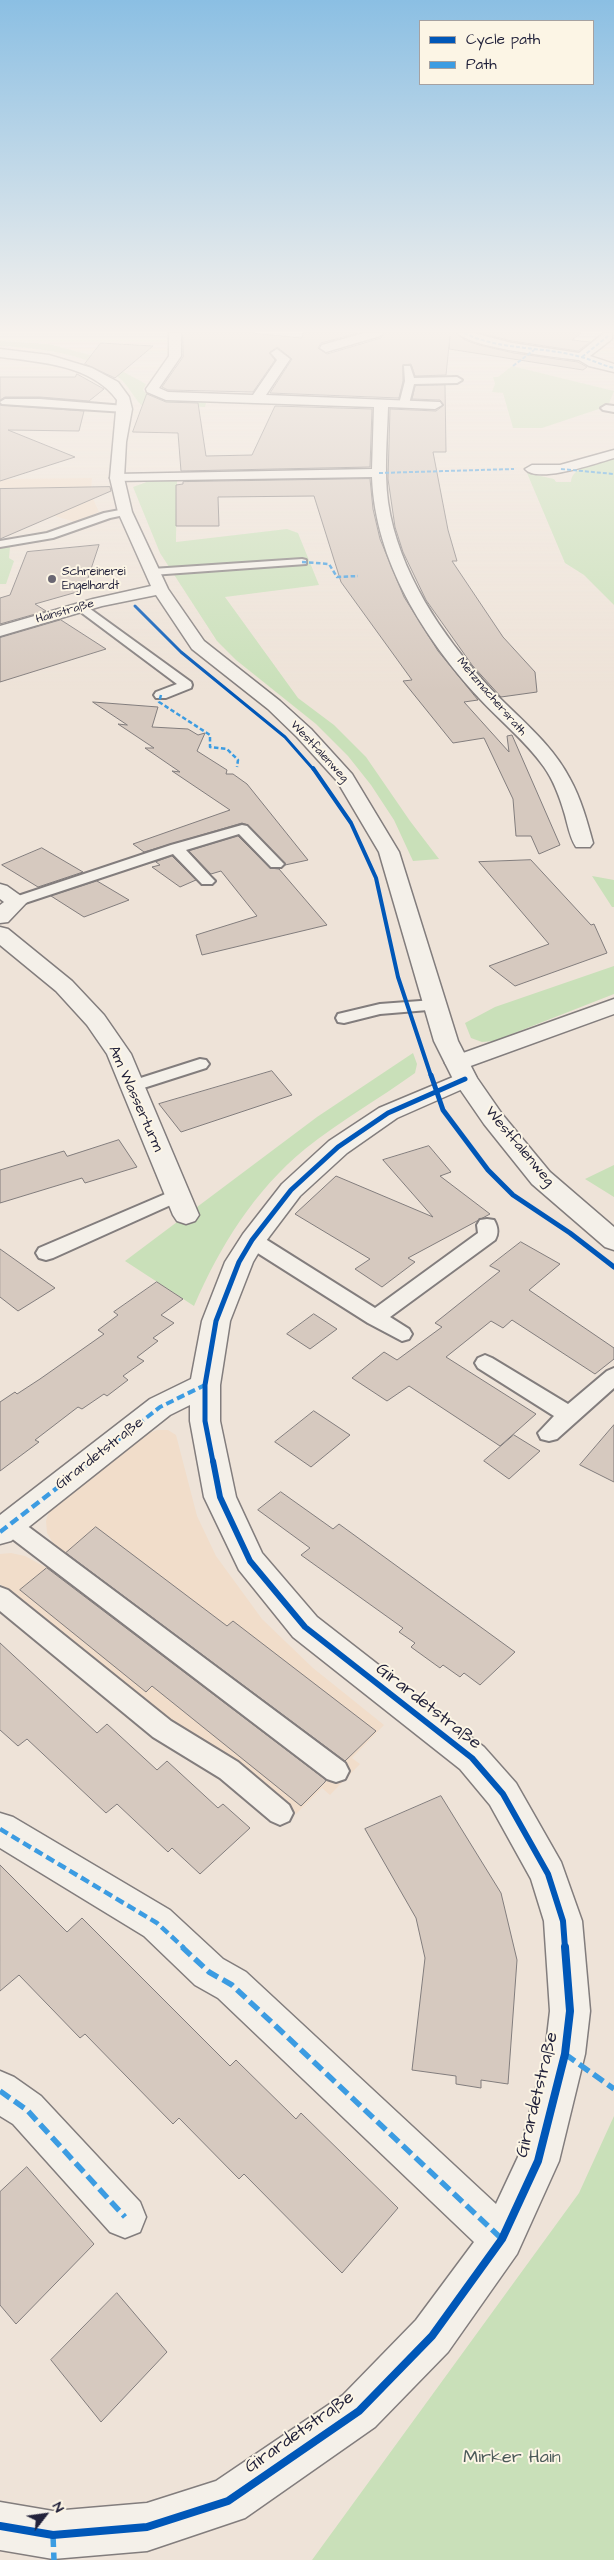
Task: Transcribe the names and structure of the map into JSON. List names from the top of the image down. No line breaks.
{"streets":{"street":["Hainstraße","Metzmachersrath","Westfalenweg","Am Wasserturm","Girardetstraße"]},"crossings":[["Hainstraße","Westfalenweg"],["Westfalenweg","Girardetstraße"]],"parks":["Mirker Hain"],"places":["Schreinerei Engelhardt"],"legend":["Cycle path","Path"],"north":"top right"}
